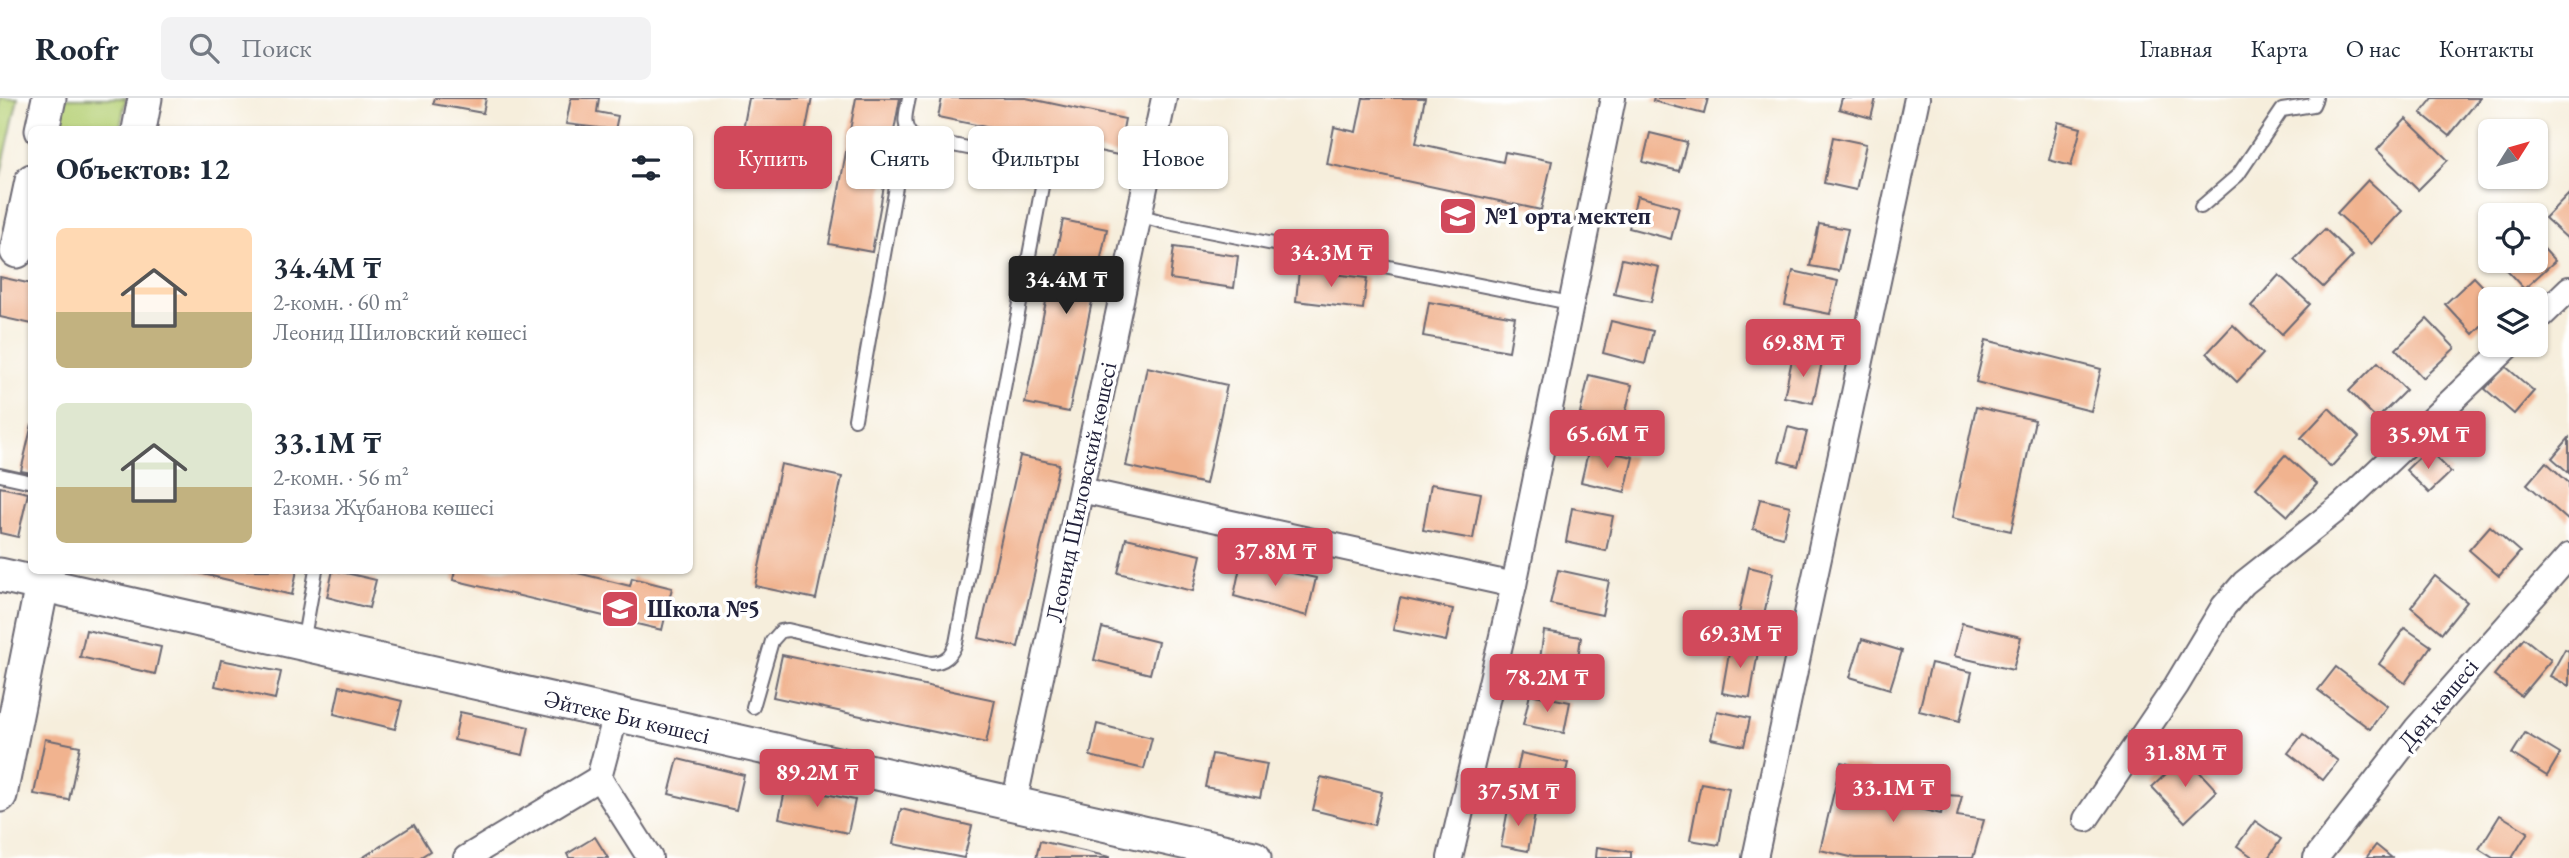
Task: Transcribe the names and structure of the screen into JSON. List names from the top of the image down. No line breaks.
{"streets":{"street":["Леонид Шиловский көшесі","Дөң көшесі","Әйтеке Би көшесі"]},"crossings":[["Леонид Шиловский көшесі","Әйтеке Би көшесі"]],"places":{"school or university":["№1 орта мектеп","Школа №5"]},"north":"top right","page":{"header":"Roofr","search":"Поиск","nav":["Главная","Карта","О нас","Контакты"],"chip":["Купить","Снять","Фильтры","Новое"],"heading":"Объектов: 12","list":[{"name":"34.4M ₸","note":"2-комн. · 60 m² · Леонид Шиловский көшесі"},{"name":"33.1M ₸","note":"2-комн. · 56 m² · Ғазиза Жұбанова көшесі"}],"price":["34.3M ₸","34.4M ₸","69.8M ₸","65.6M ₸","35.9M ₸","37.8M ₸","69.3M ₸","78.2M ₸","31.8M ₸","89.2M ₸","33.1M ₸","37.5M ₸"]}}
